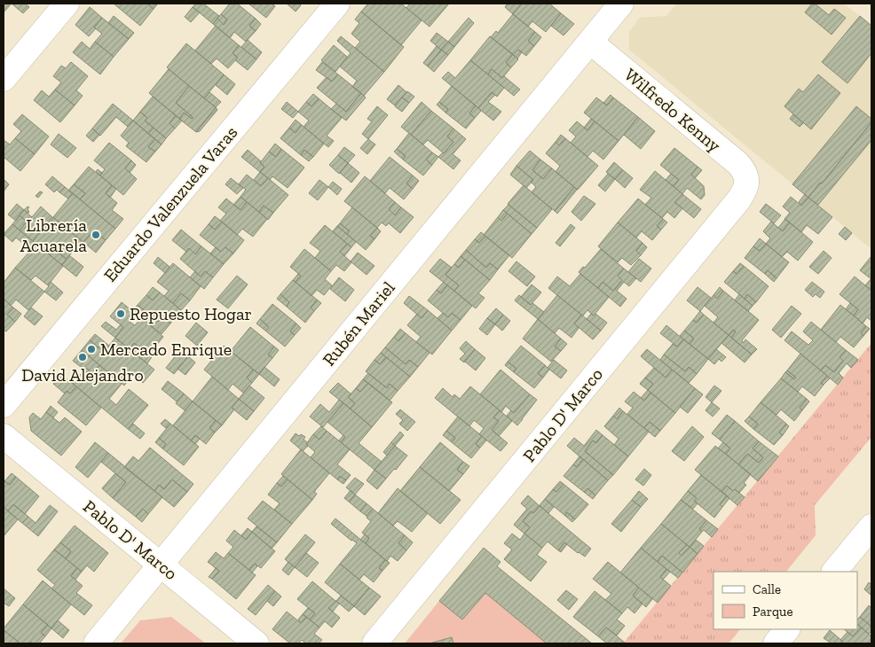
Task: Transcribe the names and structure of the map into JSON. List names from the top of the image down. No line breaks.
{"streets":{"street":["Wilfredo Kenny","Eduardo Valenzuela Varas","Rubén Mariel","Pablo D' Marco"]},"crossings":[["Wilfredo Kenny","Rubén Mariel"],["Wilfredo Kenny","Pablo D' Marco"],["Rubén Mariel","Pablo D' Marco"]],"places":["Librería Acuarela","Repuesto Hogar","Mercado Enrique","David Alejandro"],"legend":["Calle","Parque"]}
